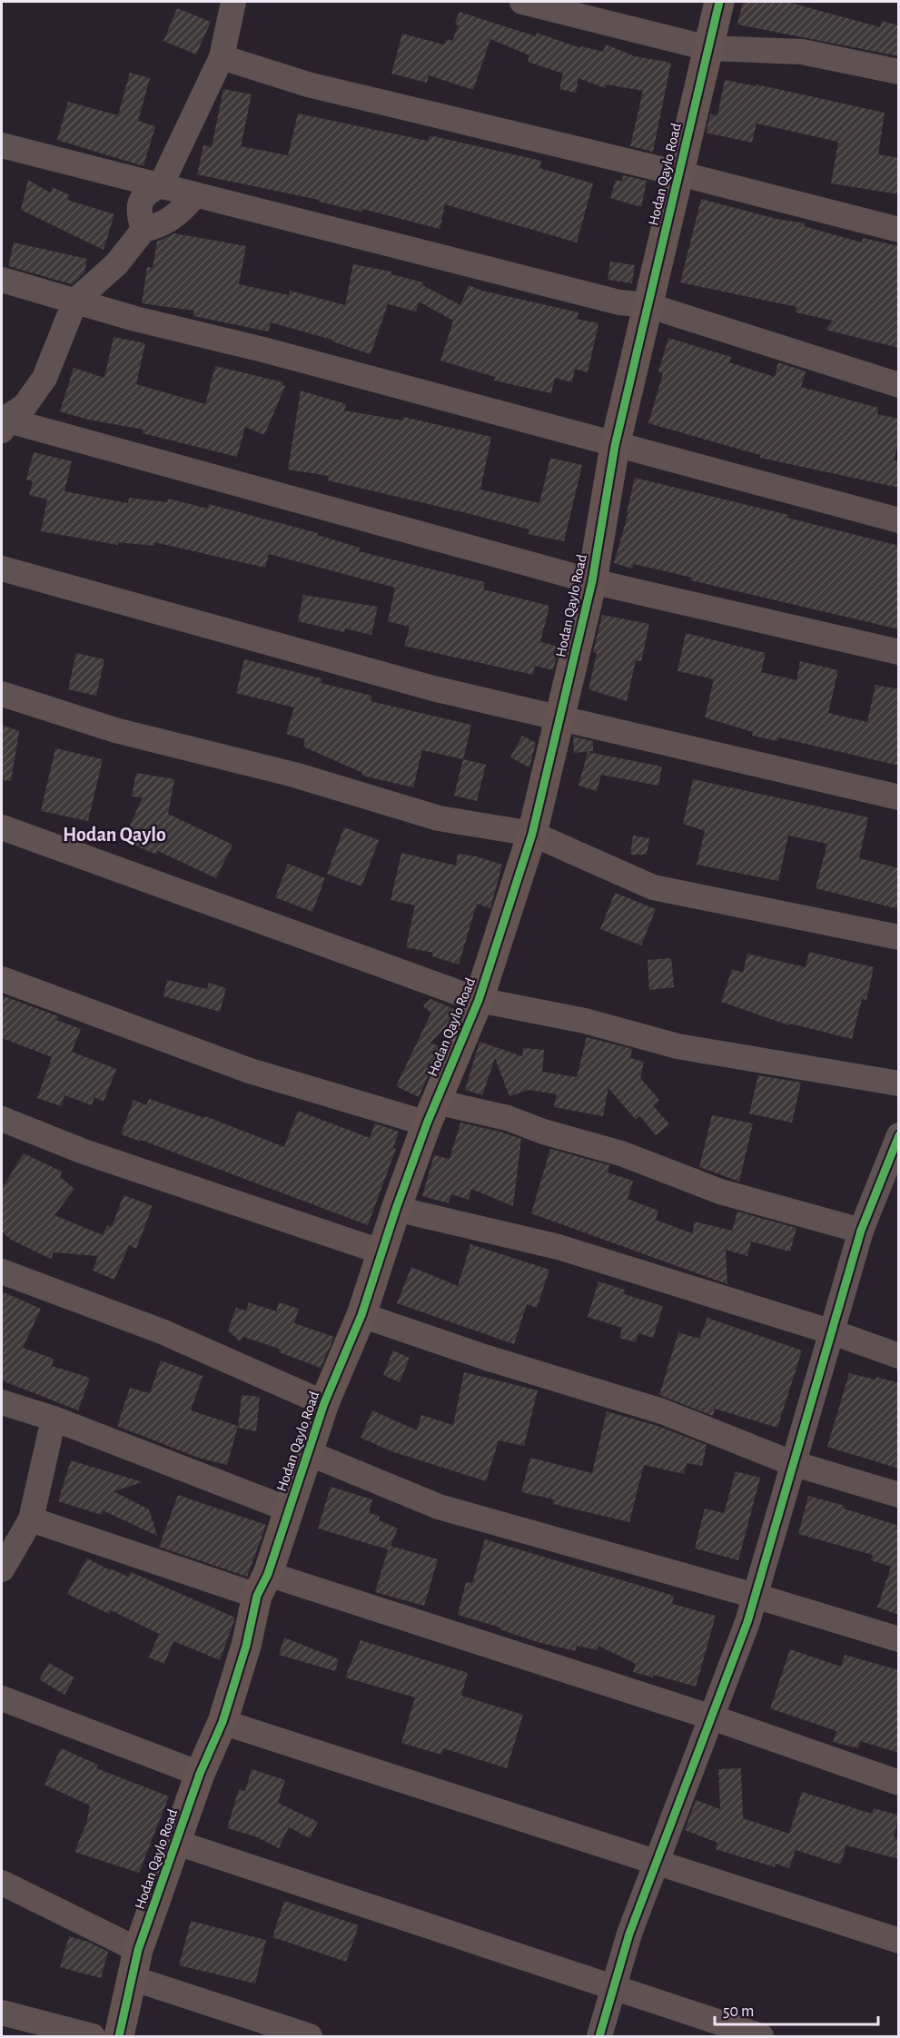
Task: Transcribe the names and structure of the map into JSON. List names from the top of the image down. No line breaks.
{"streets":{"street":["Hodan Qaylo Road"]},"districts":["Hodan Qaylo"],"scale_bar":"50 m"}
